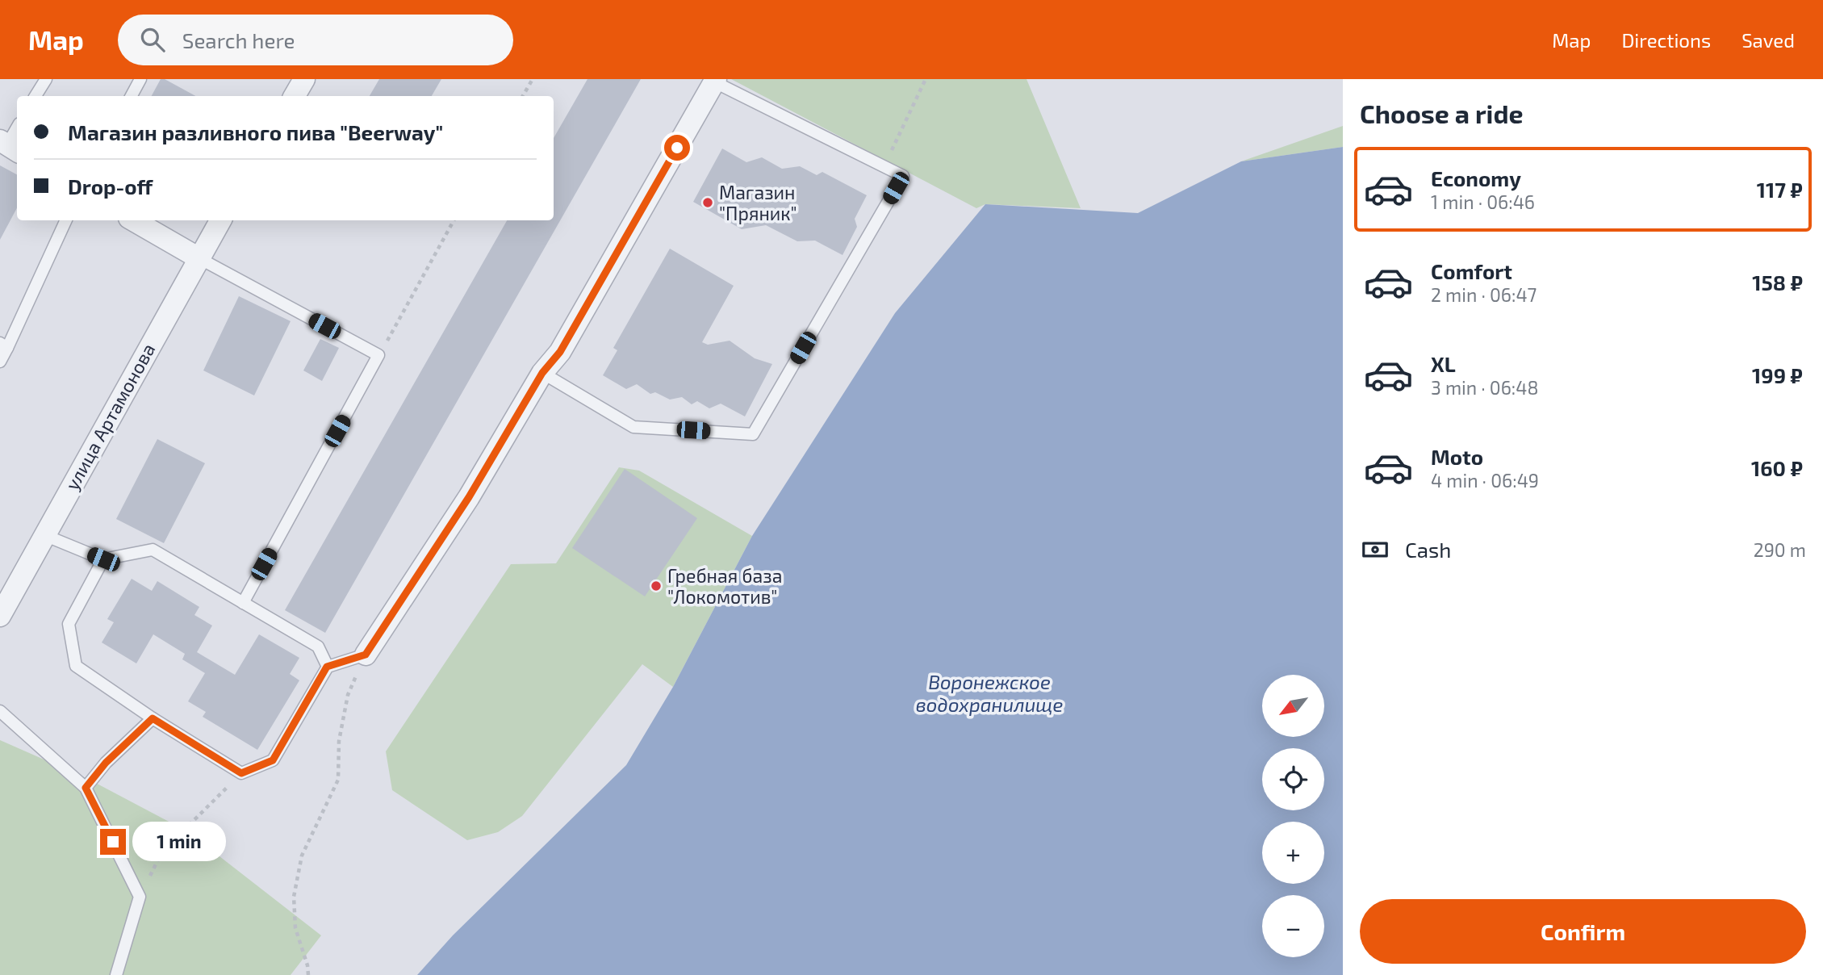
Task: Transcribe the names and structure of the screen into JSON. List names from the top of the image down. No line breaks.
{"streets":{"street":["улица Артамонова"]},"water":["Воронежское водохранилище"],"places":["Магазин \"Пряник\"","Гребная база \"Локомотив\""],"north":"bottom left","page":{"header":"Map","search":"Search here","nav":["Map","Directions","Saved"],"heading":"Choose a ride","banner":["Магазин разливного пива \"Beerway\"","Drop-off"],"list":[{"name":"Economy","note":"1 min · 06:46","value":"117 ₽"},{"name":"Comfort","note":"2 min · 06:47","value":"158 ₽"},{"name":"XL","note":"3 min · 06:48","value":"199 ₽"},{"name":"Moto","note":"4 min · 06:49","value":"160 ₽"}],"pay":["Cash","290 m"],"map_buttons":["+","−"],"bubble":"1 min","buttons":"Confirm"}}
